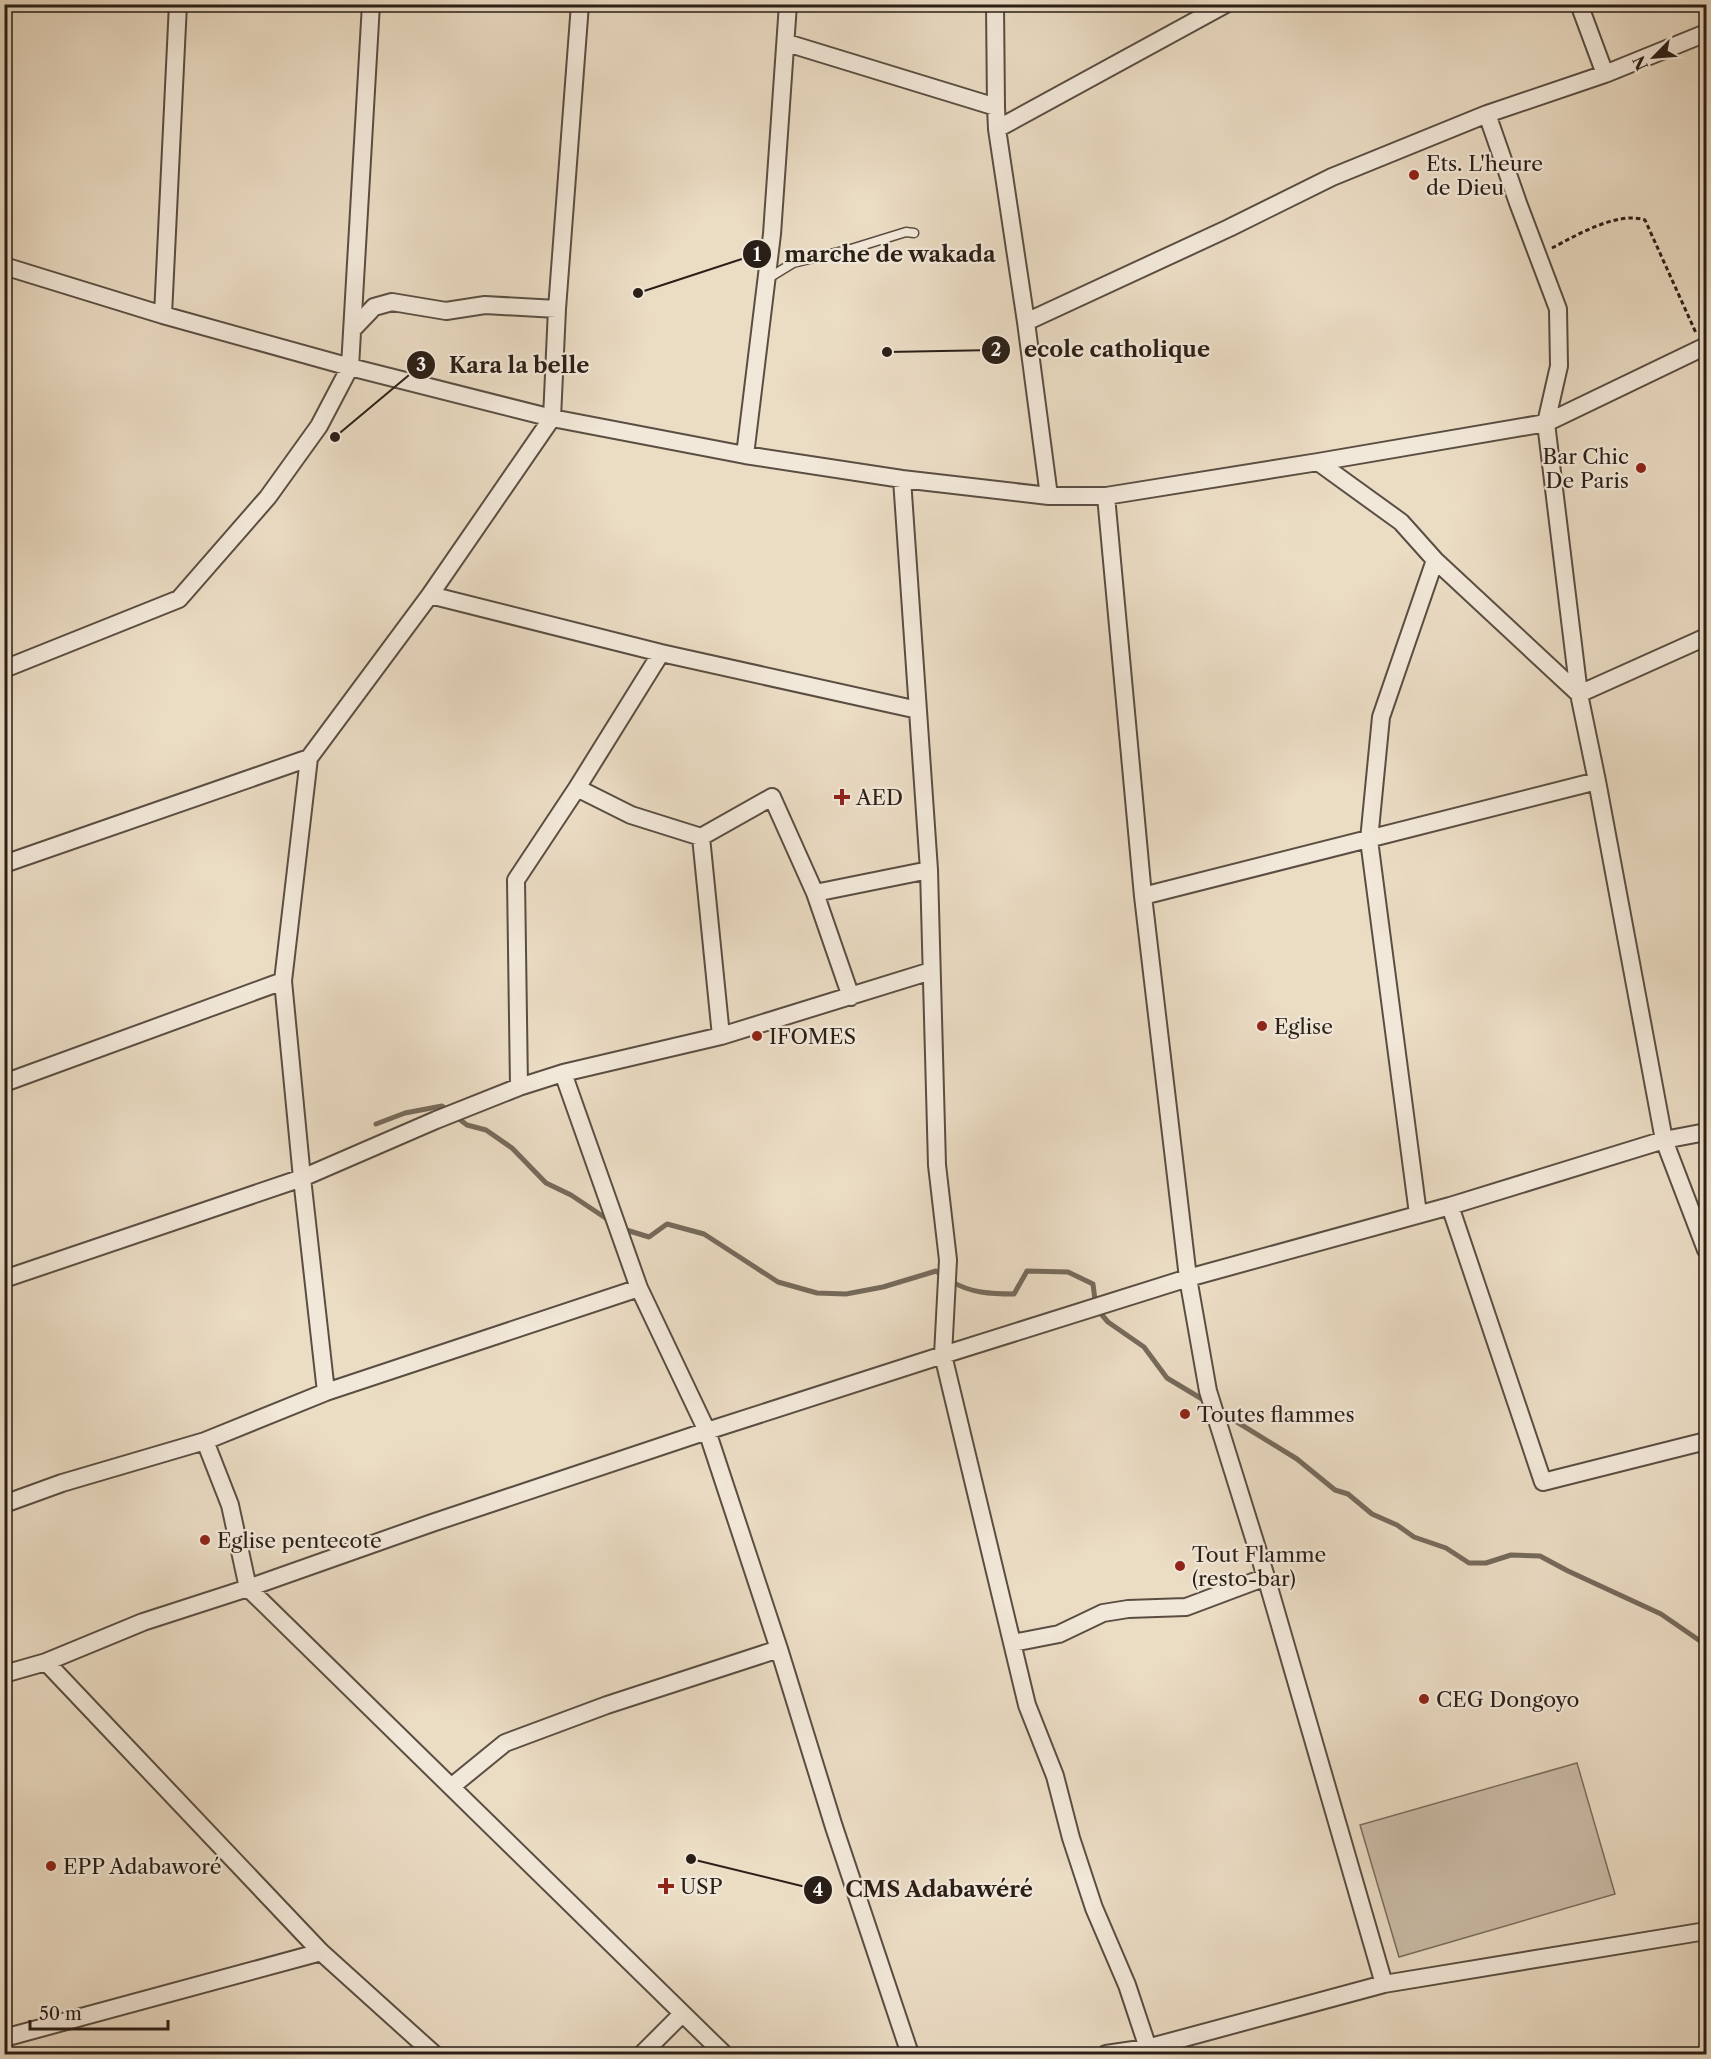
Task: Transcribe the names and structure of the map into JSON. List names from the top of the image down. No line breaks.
{"places":{"other":["Ets. L'heure de Dieu","marche de wakada","ecole catholique","Kara la belle","Bar Chic De Paris","Eglise","IFOMES","Toutes flammes","Eglise pentecote","Tout Flamme (resto-bar)","CEG Dongoyo","CMS Adabawéré","EPP Adabaworé"],"health":["AED","USP"]},"scale_bar":"50 m","north":"bottom left"}
